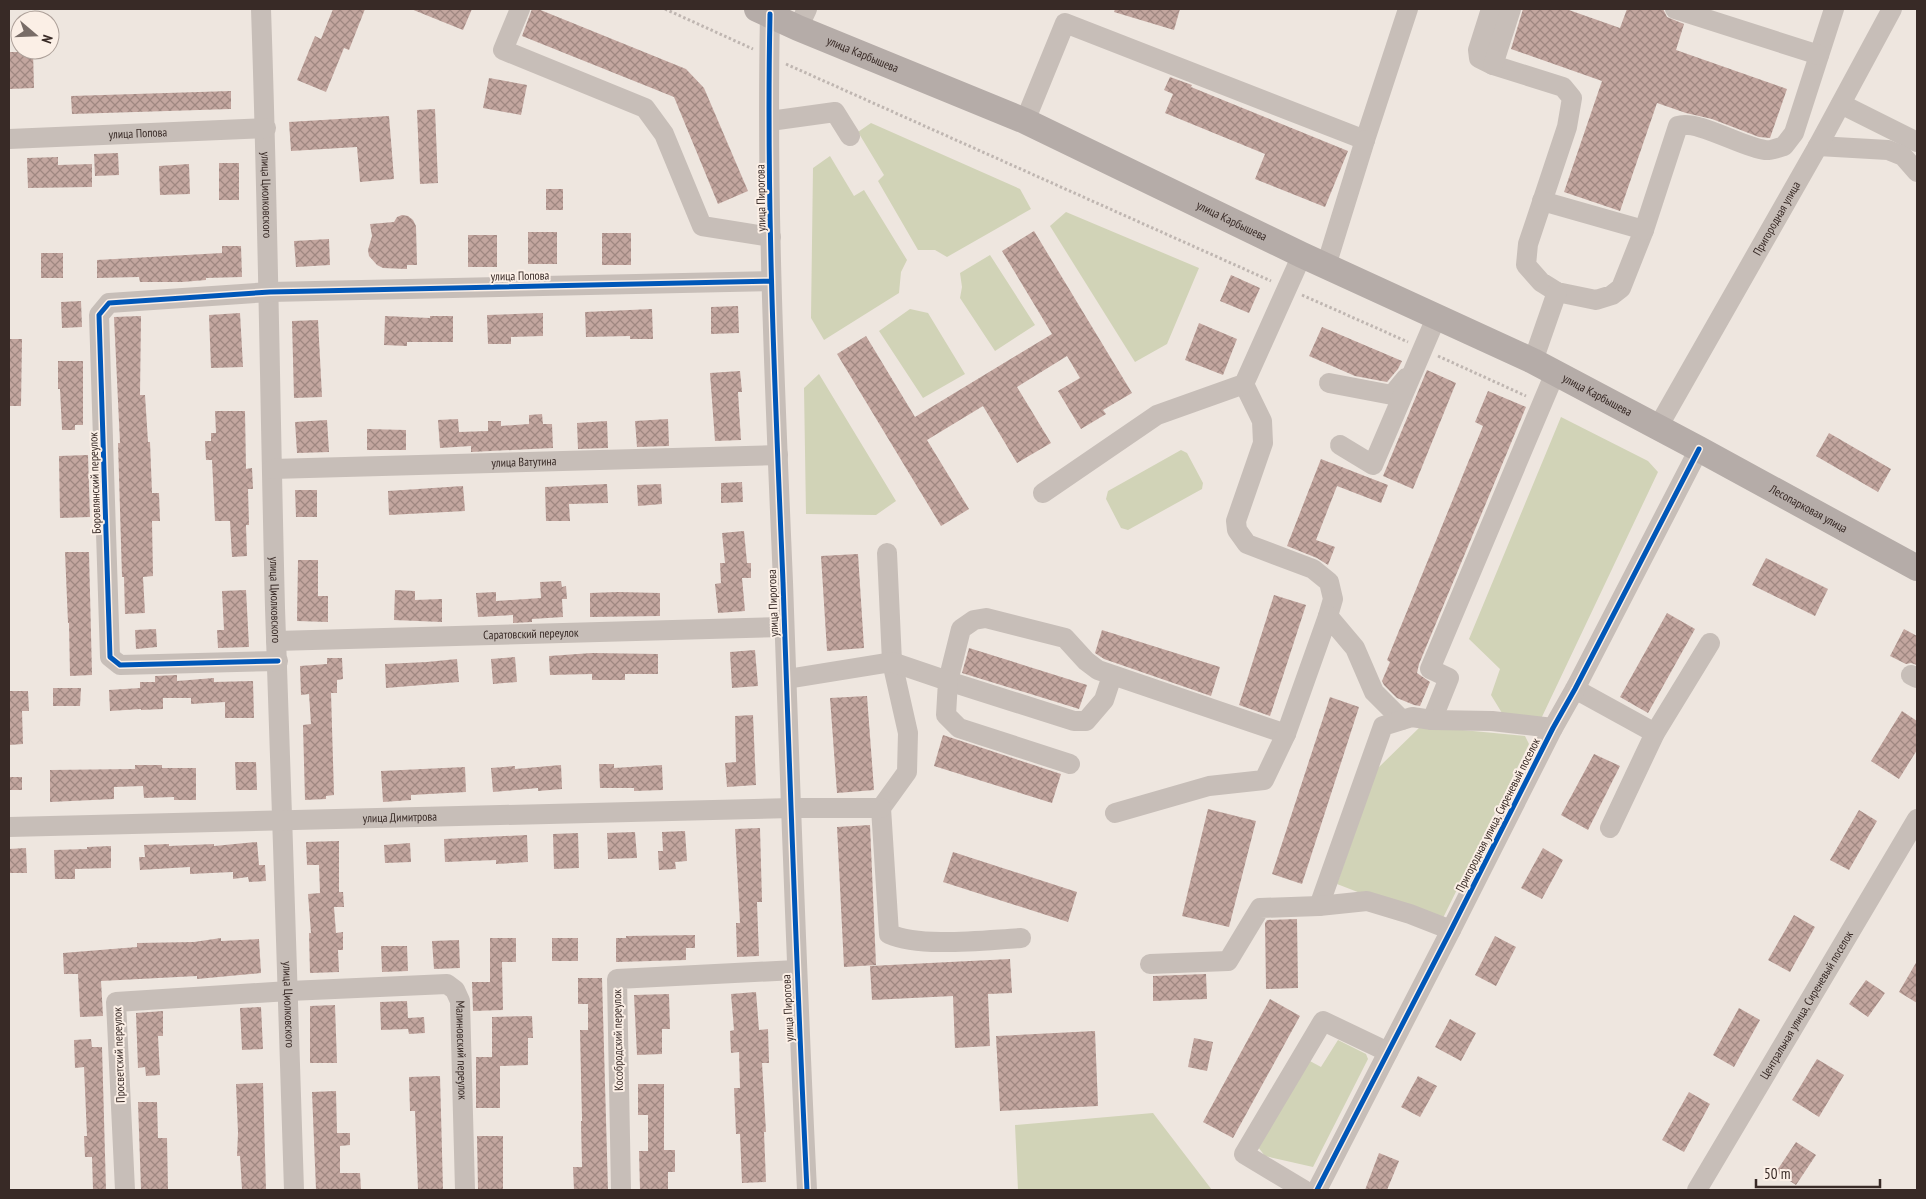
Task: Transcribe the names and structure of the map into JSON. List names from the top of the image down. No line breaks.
{"streets":{"main road":["улица Карбышева","Лесопарковая улица"],"street":["улица Попова","улица Циолковского","улица Пирогова","Пригородная улица","улица Ватутина","Боровлянский переулок","Саратовский переулок","Пригородная улица, Сиреневый поселок","улица Димитрова","Центральная улица, Сиреневый поселок","Кособродский переулок","Малиновский переулок","Просветский переулок"]},"crossings":[["улица Карбышева","улица Пирогова"],["улица Карбышева","Пригородная улица"],["улица Карбышева","Лесопарковая улица"],["улица Карбышева","Пригородная улица, Сиреневый поселок"],["улица Попова","улица Циолковского"],["улица Попова","улица Пирогова"],["улица Попова","Боровлянский переулок"],["улица Циолковского","улица Ватутина"],["улица Циолковского","Боровлянский переулок"],["улица Циолковского","Саратовский переулок"],["улица Циолковского","улица Димитрова"],["улица Циолковского","Малиновский переулок"],["улица Циолковского","Просветский переулок"],["улица Пирогова","улица Ватутина"],["улица Пирогова","Саратовский переулок"],["улица Пирогова","улица Димитрова"],["улица Пирогова","Кособродский переулок"],["Лесопарковая улица","Пригородная улица, Сиреневый поселок"],["Малиновский переулок","Просветский переулок"]],"scale_bar":"50 m","north":"right"}
